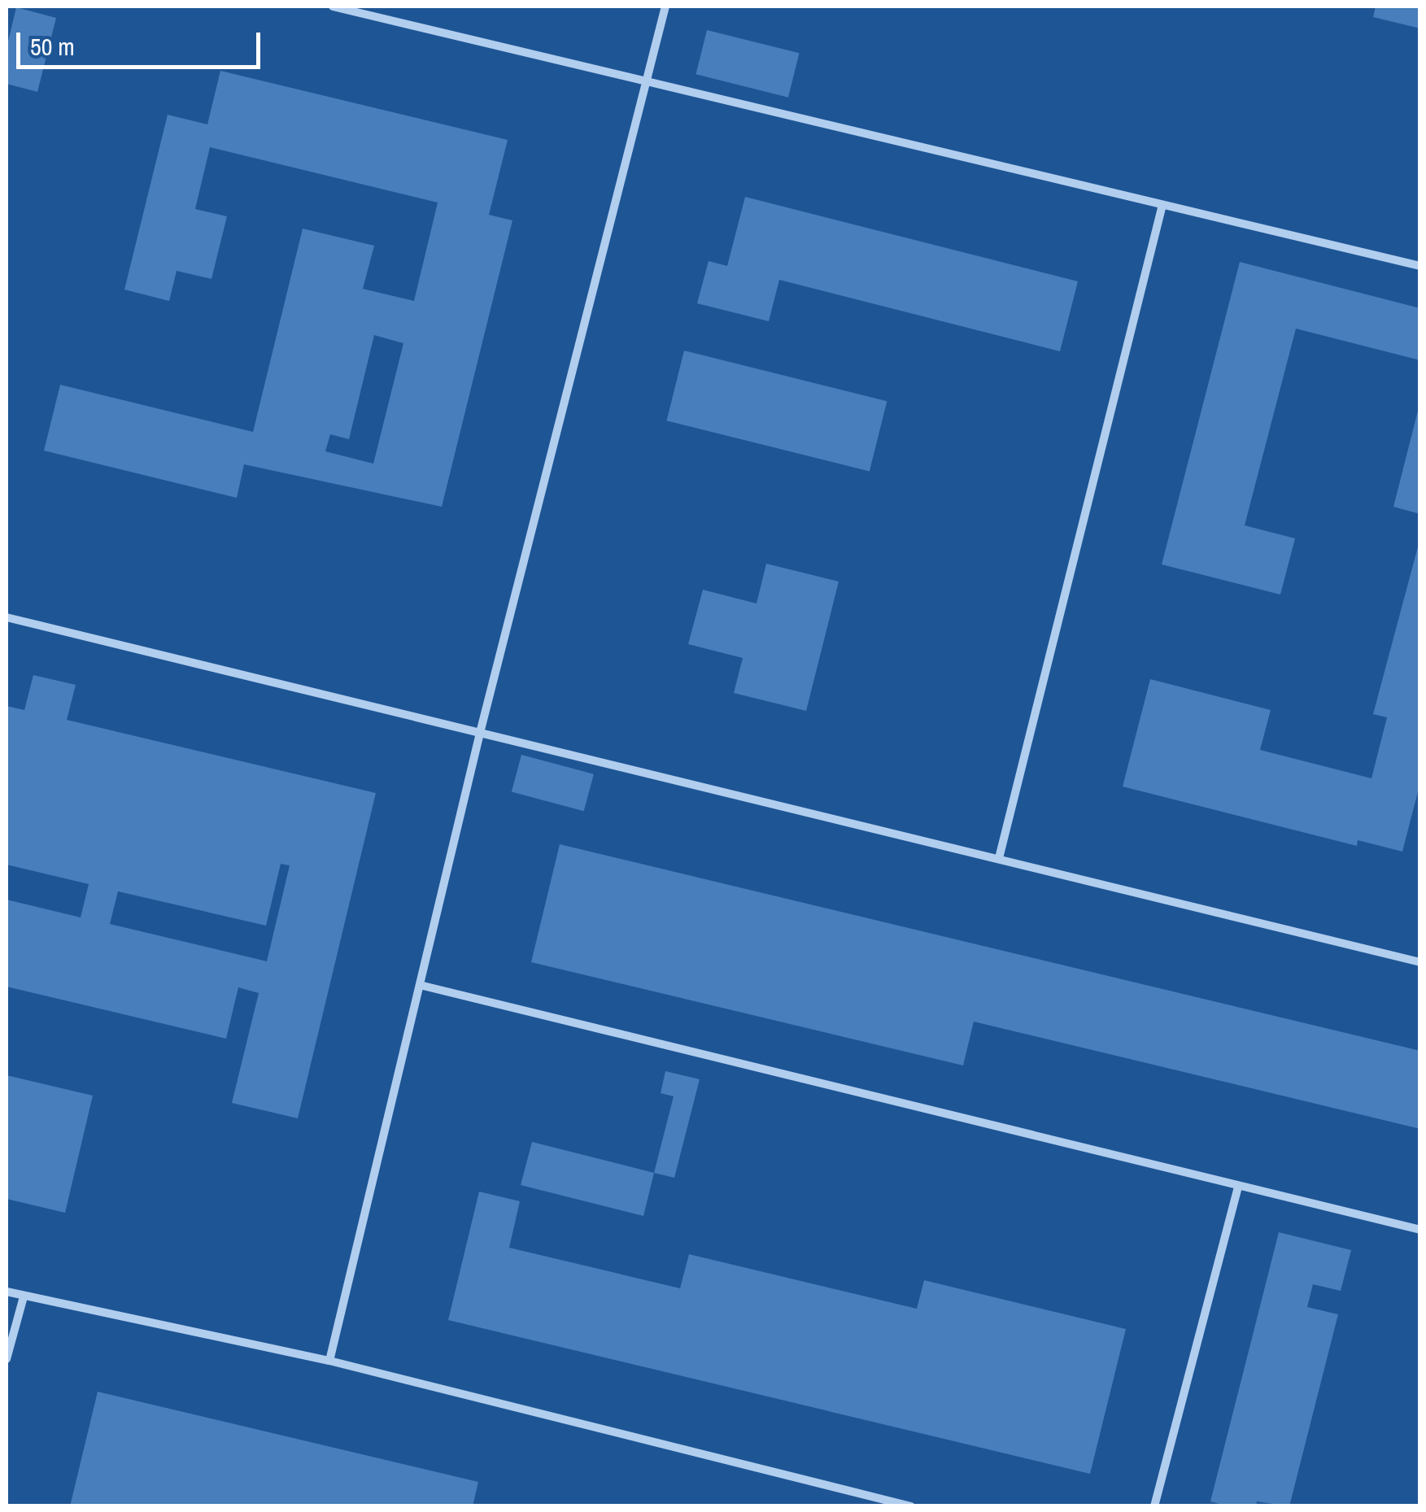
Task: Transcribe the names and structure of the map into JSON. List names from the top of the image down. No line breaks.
{"scale_bar":"50 m"}
